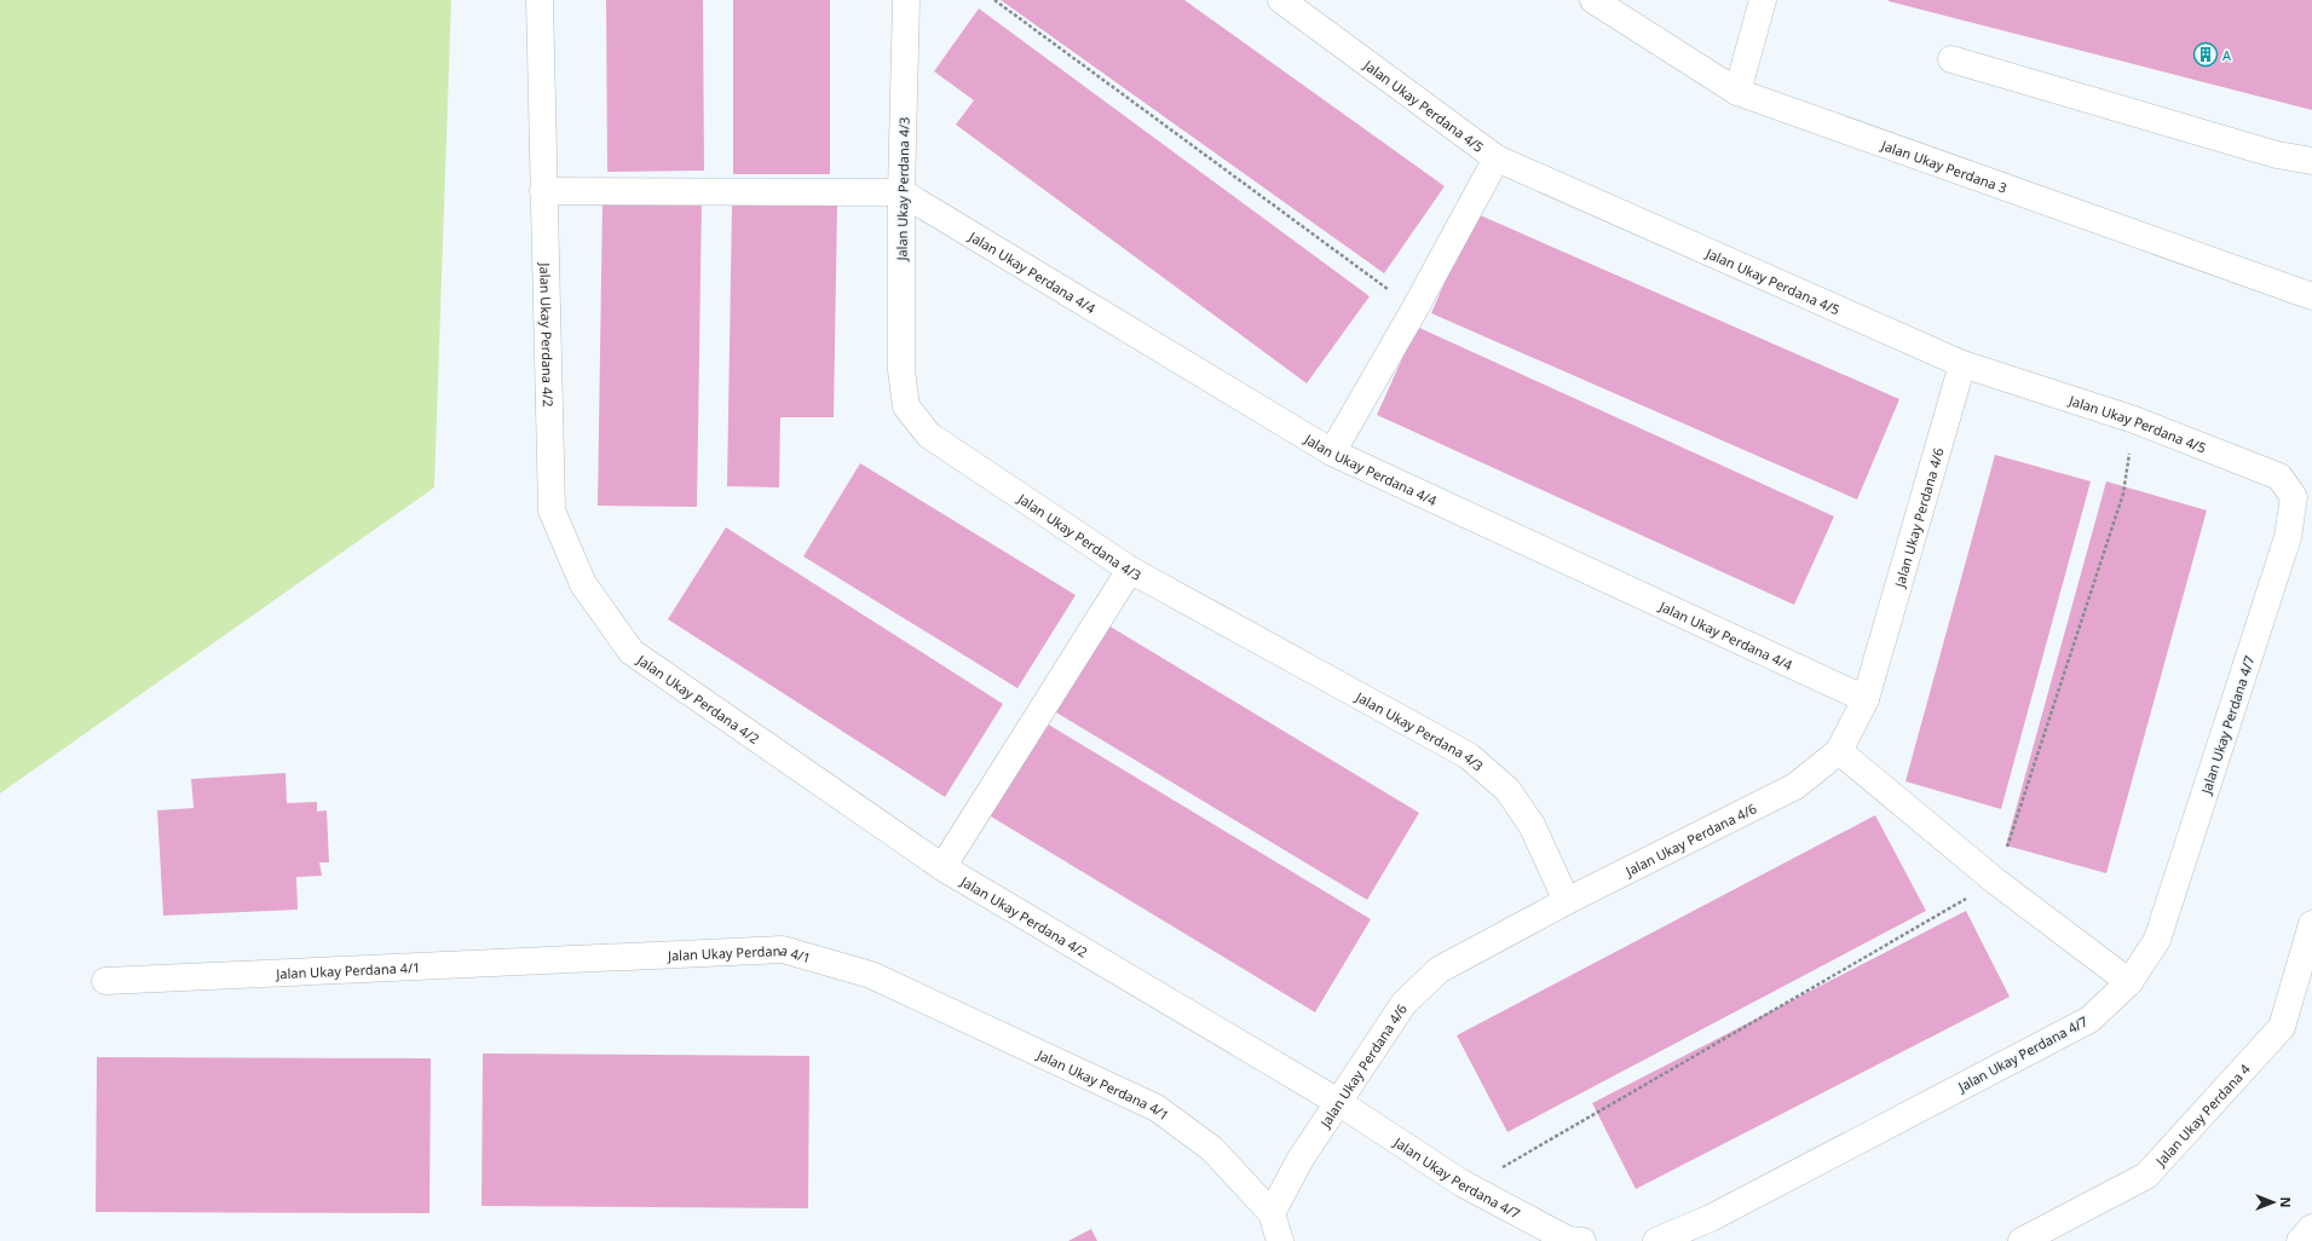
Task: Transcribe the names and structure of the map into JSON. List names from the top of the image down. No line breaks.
{"streets":{"street":["Jalan Ukay Perdana 4/5","Jalan Ukay Perdana 3","Jalan Ukay Perdana 4/3","Jalan Ukay Perdana 4/4","Jalan Ukay Perdana 4/2","Jalan Ukay Perdana 4/6","Jalan Ukay Perdana 4/7","Jalan Ukay Perdana 4/1","Jalan Ukay Perdana 4"]},"crossings":[["Jalan Ukay Perdana 4/5","Jalan Ukay Perdana 4/6"],["Jalan Ukay Perdana 4/5","Jalan Ukay Perdana 4/7"],["Jalan Ukay Perdana 4/3","Jalan Ukay Perdana 4/4"],["Jalan Ukay Perdana 4/3","Jalan Ukay Perdana 4/6"],["Jalan Ukay Perdana 4/4","Jalan Ukay Perdana 4/6"],["Jalan Ukay Perdana 4/2","Jalan Ukay Perdana 4/6"],["Jalan Ukay Perdana 4/2","Jalan Ukay Perdana 4/7"],["Jalan Ukay Perdana 4/6","Jalan Ukay Perdana 4/7"],["Jalan Ukay Perdana 4/6","Jalan Ukay Perdana 4/1"]],"places":{"building":["A"]},"north":"right"}
